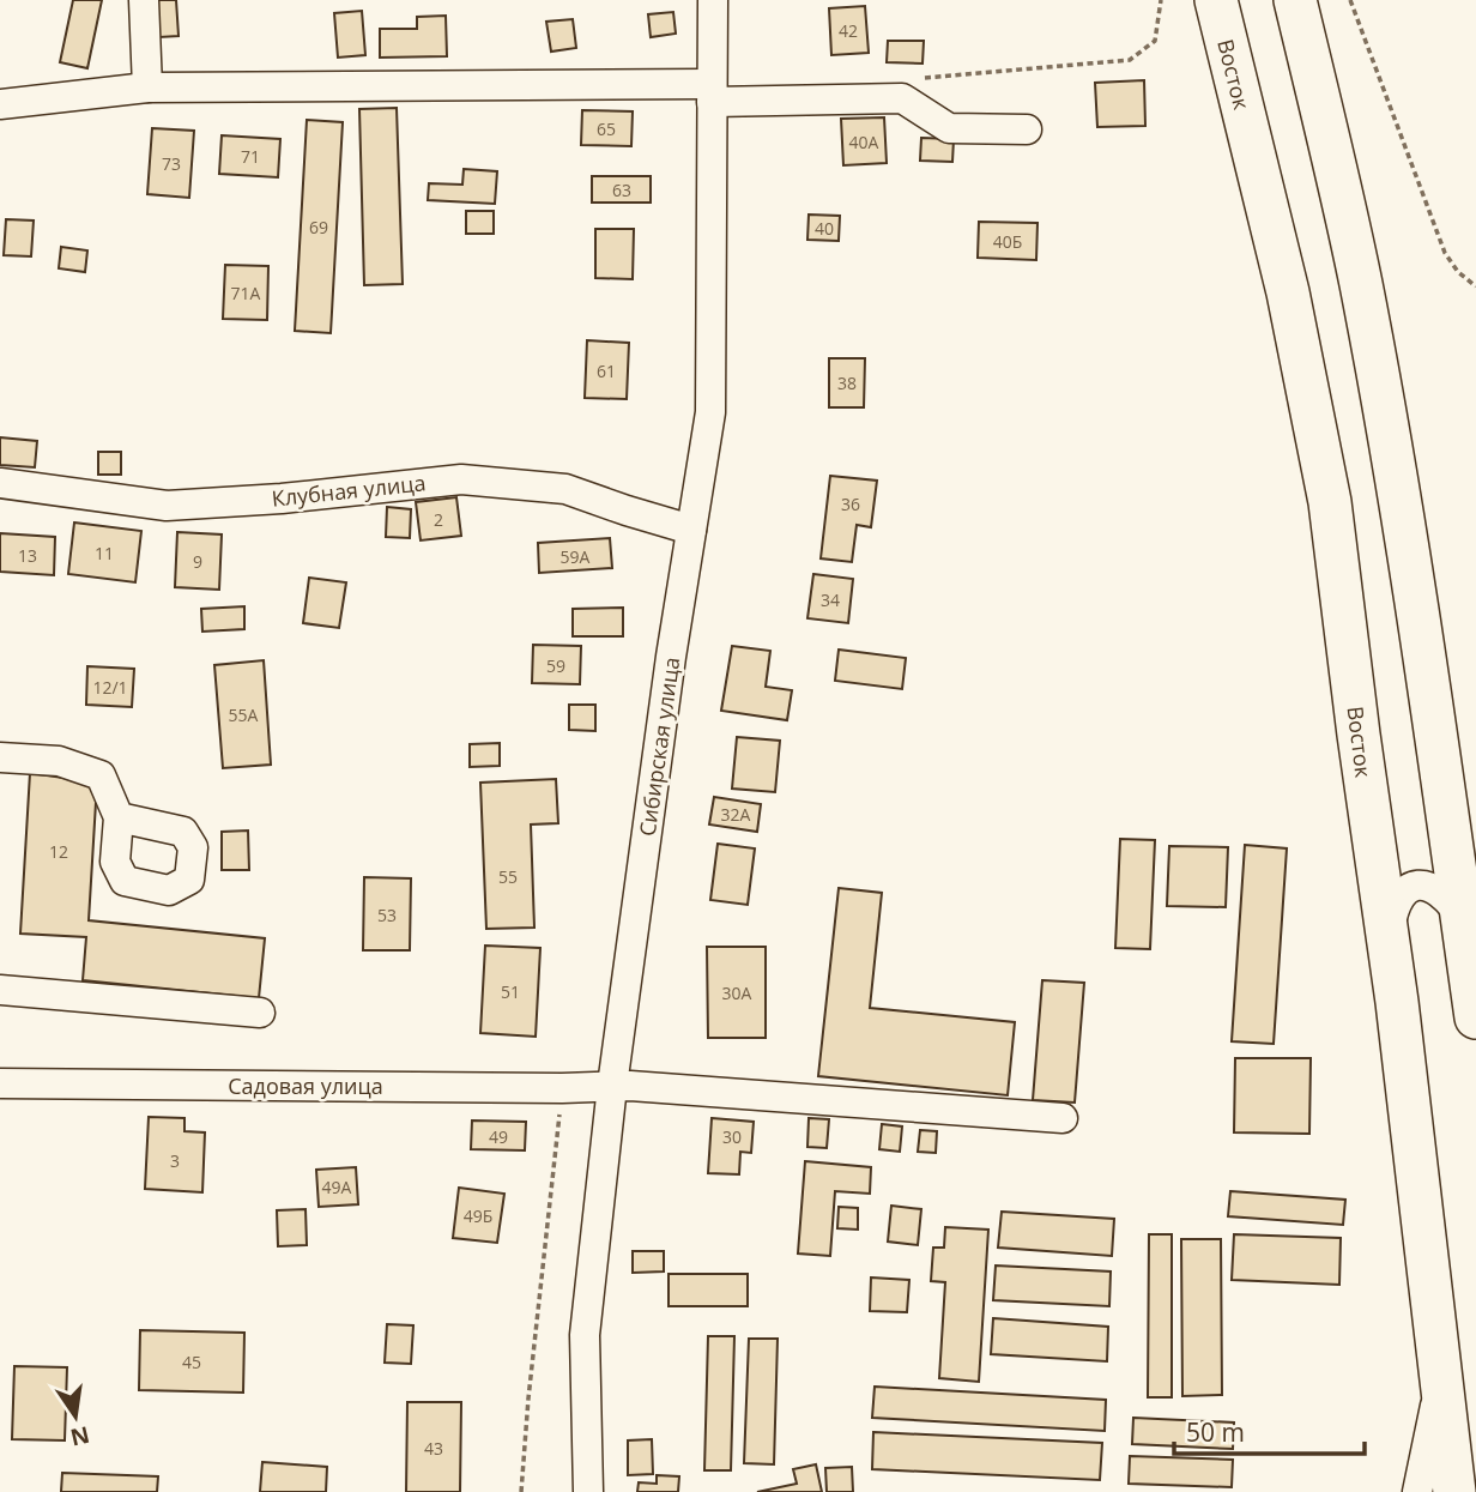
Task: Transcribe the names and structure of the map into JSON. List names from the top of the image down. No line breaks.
{"streets":{"highway":["Восток"],"street":["Клубная улица","Сибирская улица","Садовая улица"]},"crossings":[["Клубная улица","Сибирская улица"],["Сибирская улица","Садовая улица"]],"house_numbers":["42","65","40А","71","73","63","69","40","40Б","71А","61","38","36","2","11","13","59А","9","34","59","12/1","55А","32А","12","55","53","51","30А","49","30","3","49А","49Б","45","43"],"scale_bar":"50 m","north":"bottom"}
